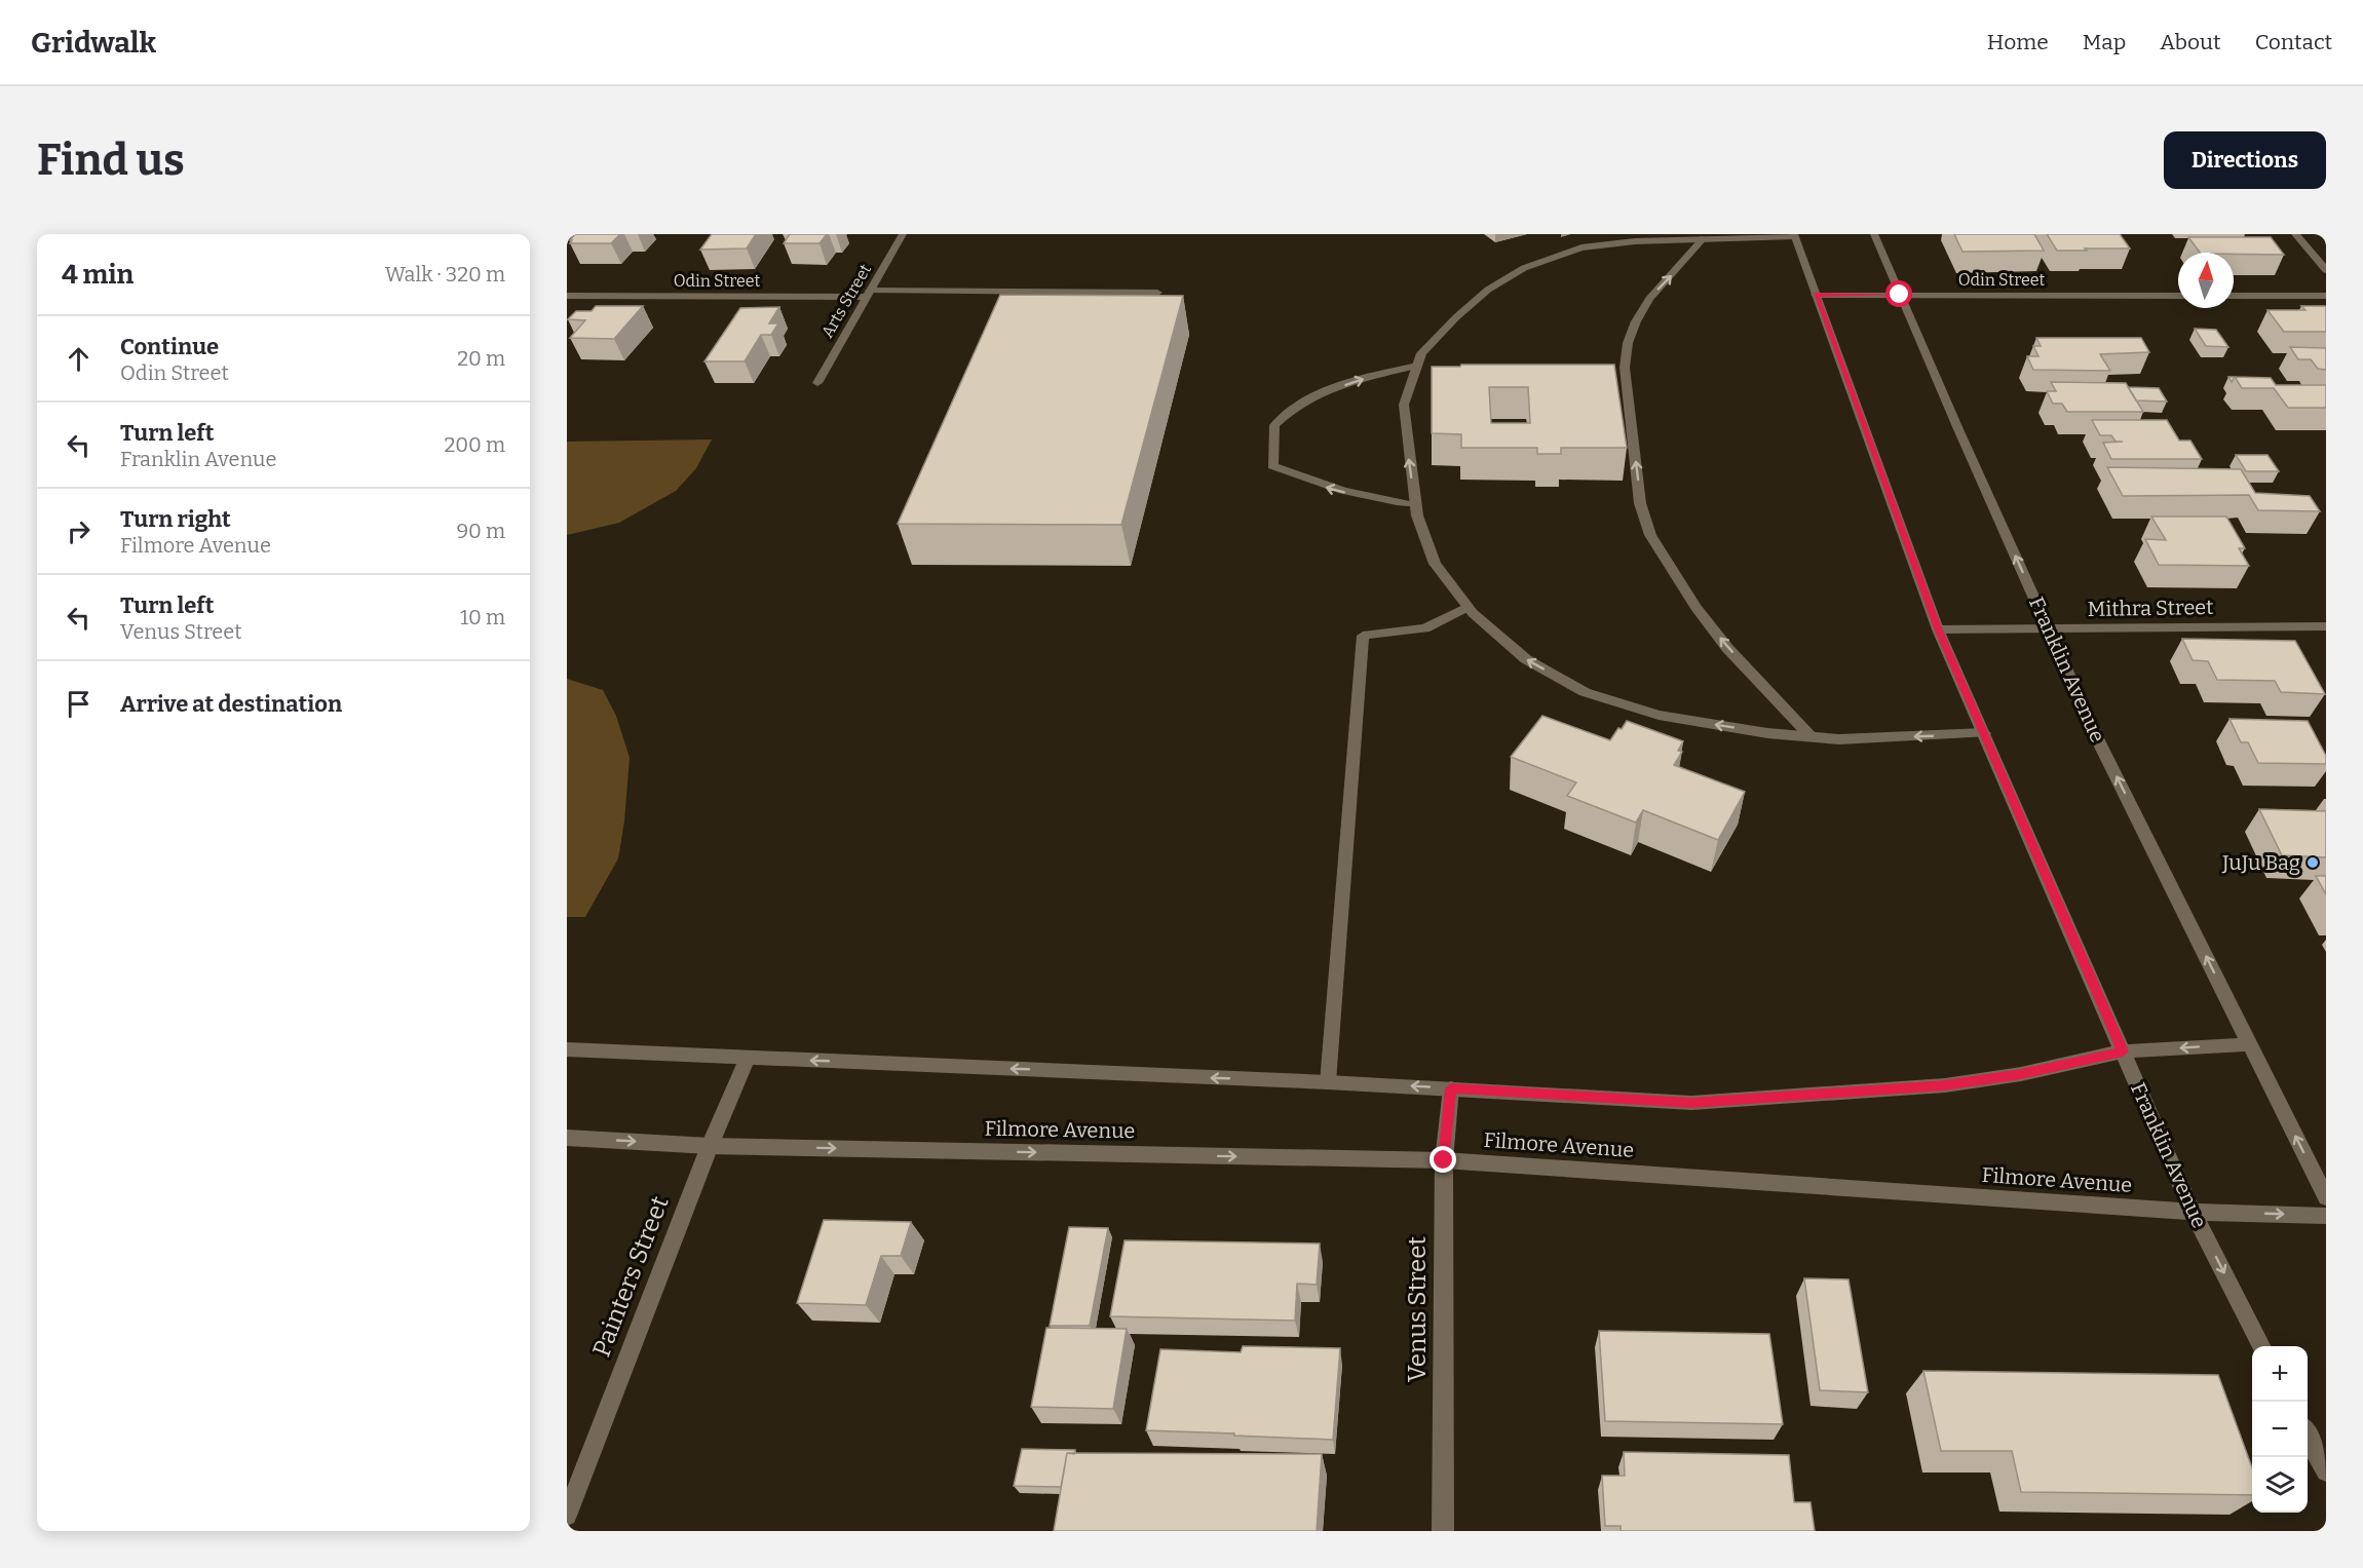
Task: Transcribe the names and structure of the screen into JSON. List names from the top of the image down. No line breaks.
{"streets":{"street":["Odin Street","Arts Street","Mithra Street","Franklin Avenue","Filmore Avenue","Painters Street","Venus Street"]},"crossings":[["Odin Street","Arts Street"],["Odin Street","Franklin Avenue"],["Mithra Street","Franklin Avenue"],["Franklin Avenue","Filmore Avenue"],["Filmore Avenue","Painters Street"],["Filmore Avenue","Venus Street"]],"places":["JuJu Bag"],"north":"top","page":{"header":"Gridwalk","nav":["Home","Map","About","Contact"],"buttons":"Directions","title":"Find us","heading":["4 min","Walk · 320 m"],"list":[["Continue","Odin Street","20 m"],["Turn left","Franklin Avenue","200 m"],["Turn right","Filmore Avenue","90 m"],["Turn left","Venus Street","10 m"],"Arrive at destination"],"map_buttons":["+","−"]}}
